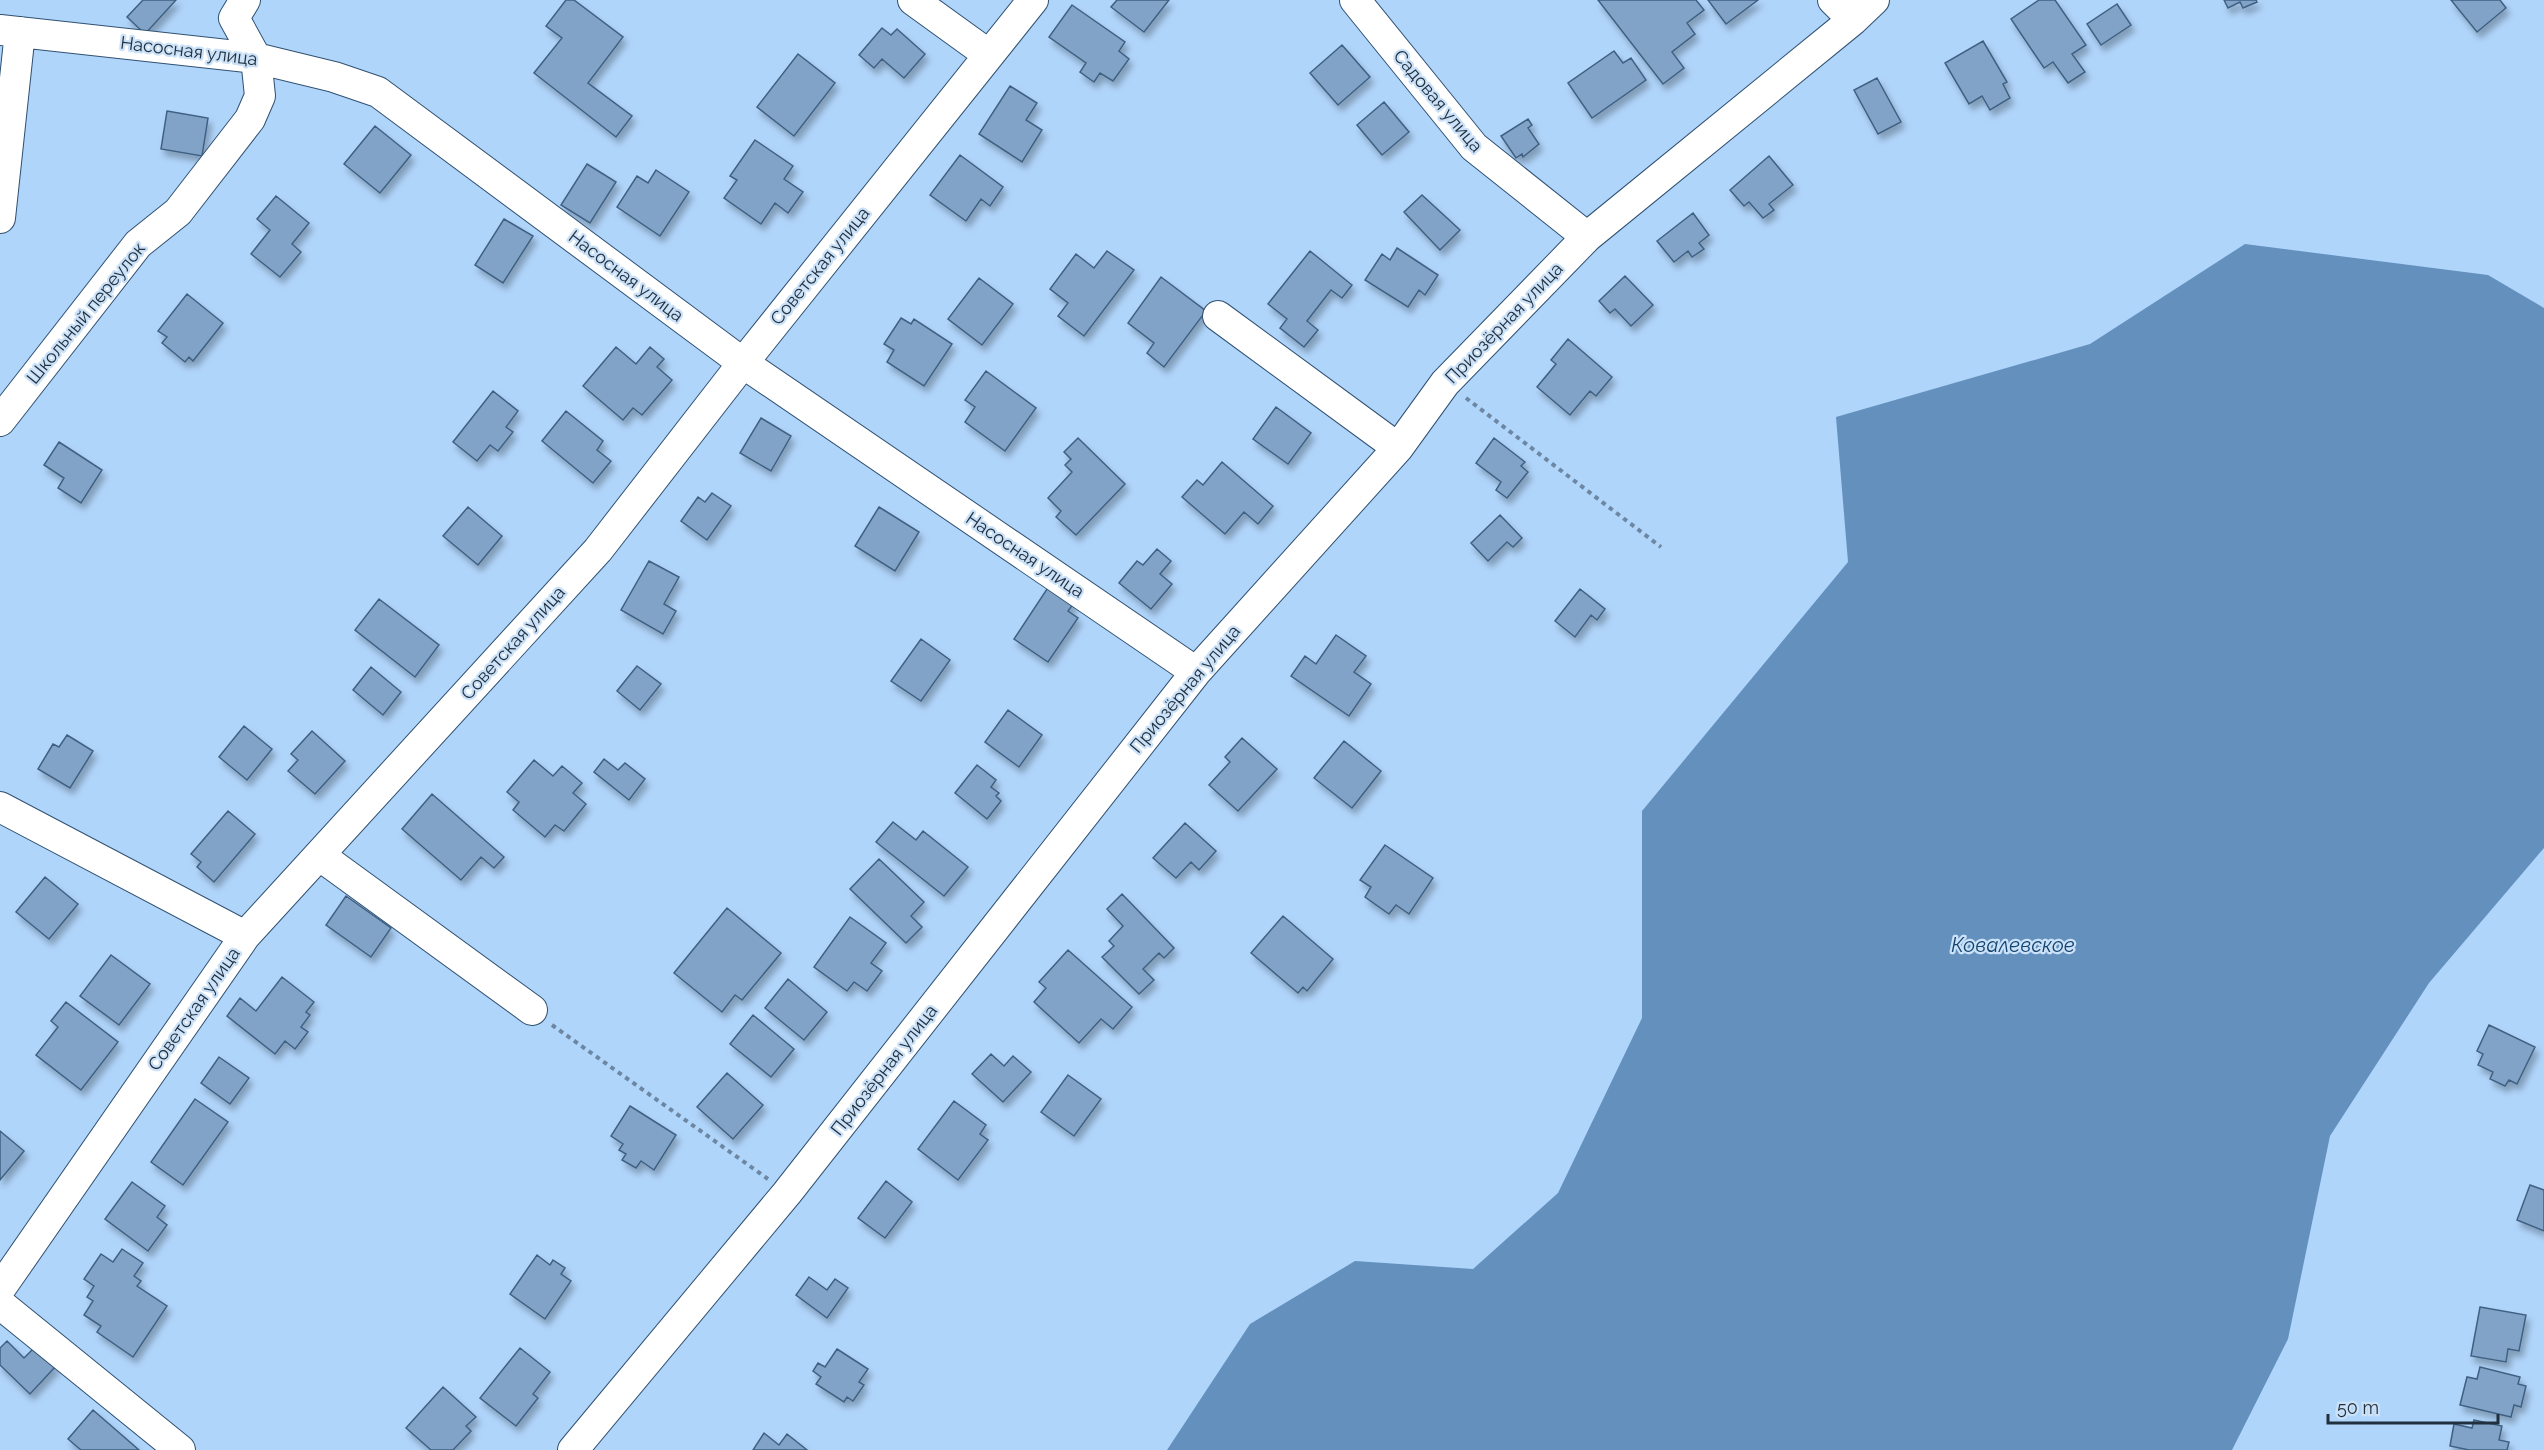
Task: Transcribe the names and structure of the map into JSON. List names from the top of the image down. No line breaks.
{"streets":{"street":["Насосная улица","Садовая улица","Советская улица","Школьный переулок","Приозёрная улица"]},"crossings":[["Насосная улица","Советская улица"],["Насосная улица","Школьный переулок"],["Насосная улица","Приозёрная улица"],["Садовая улица","Приозёрная улица"]],"water":["Ковалевское"],"scale_bar":"50 m"}
